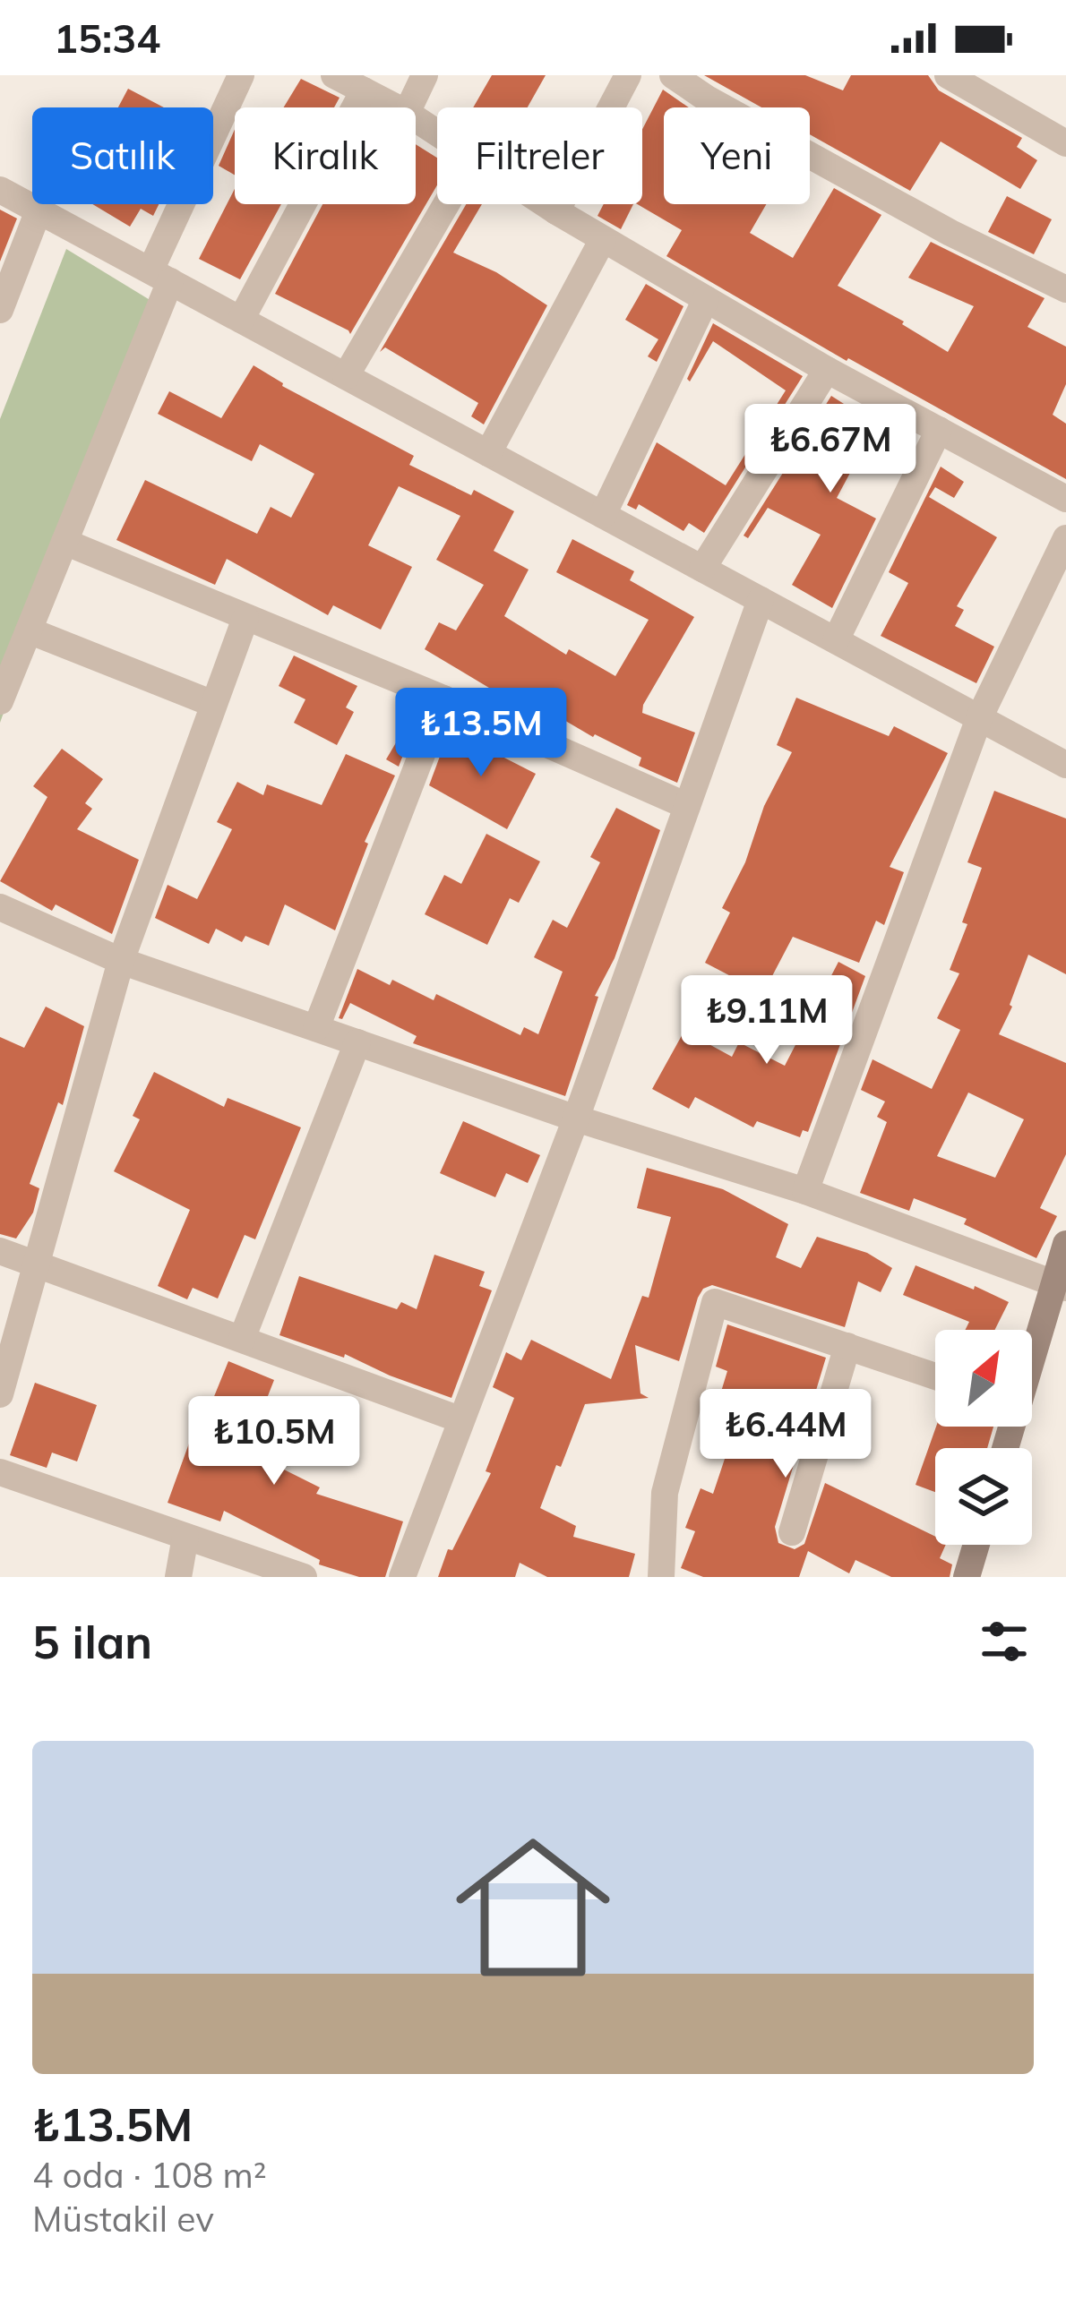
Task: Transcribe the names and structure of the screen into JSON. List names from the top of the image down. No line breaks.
{"north":"top right","page":{"status":"15:34","chip":["Satılık","Kiralık","Filtreler","Yeni"],"price":["₺6.67M","₺13.5M","₺9.11M","₺6.44M","₺10.5M"],"heading":"5 ilan","list":[{"name":"₺13.5M","note":"4 oda · 108 m² · Müstakil ev"}]}}
